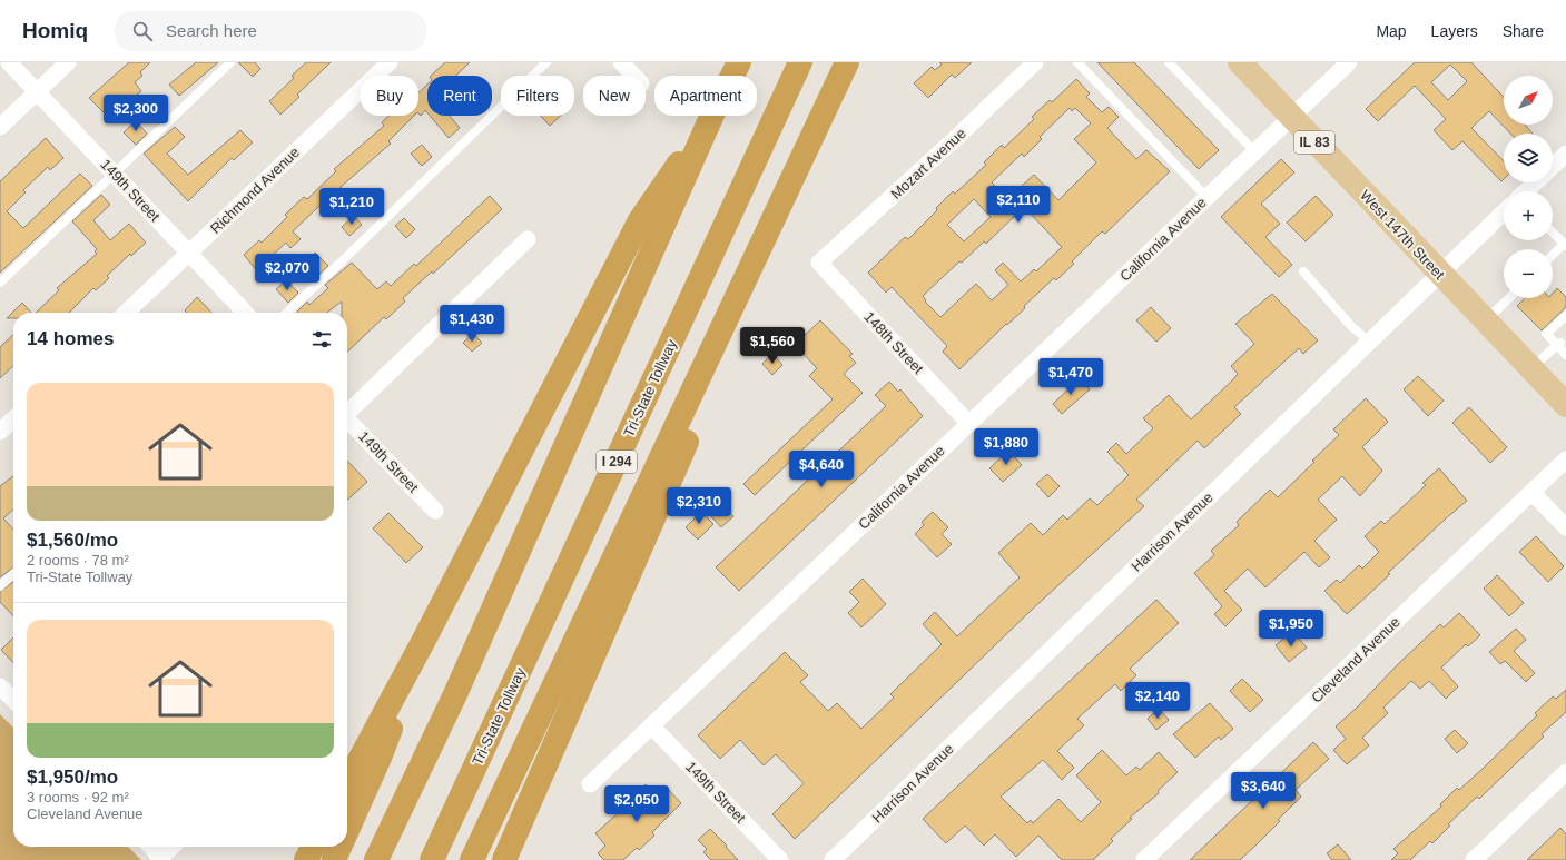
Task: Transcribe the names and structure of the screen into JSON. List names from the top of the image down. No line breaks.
{"streets":{"highway":["Tri-State Tollway","I 294"],"main road":["IL 83","West 147th Street"],"street":["Mozart Avenue","149th Street","Richmond Avenue","California Avenue","148th Street","Harrison Avenue","Cleveland Avenue"]},"crossings":[["Mozart Avenue","148th Street"],["149th Street","Richmond Avenue"],["149th Street","California Avenue"],["West 147th Street","California Avenue"],["West 147th Street","Harrison Avenue"],["California Avenue","148th Street"]],"north":"top right","page":{"header":"Homiq","search":"Search here","nav":["Map","Layers","Share"],"map_buttons":["+","−"],"chip":["Buy","Rent","Filters","New","Apartment"],"price":["$2,300","$2,110","$1,210","$2,070","$1,430","$1,560","$1,470","$1,880","$4,640","$2,310","$1,950","$2,140","$3,640","$2,050"],"heading":"14 homes","list":[{"name":"$1,560/mo","note":"2 rooms · 78 m² · Tri-State Tollway"},{"name":"$1,950/mo","note":"3 rooms · 92 m² · Cleveland Avenue"}]}}
